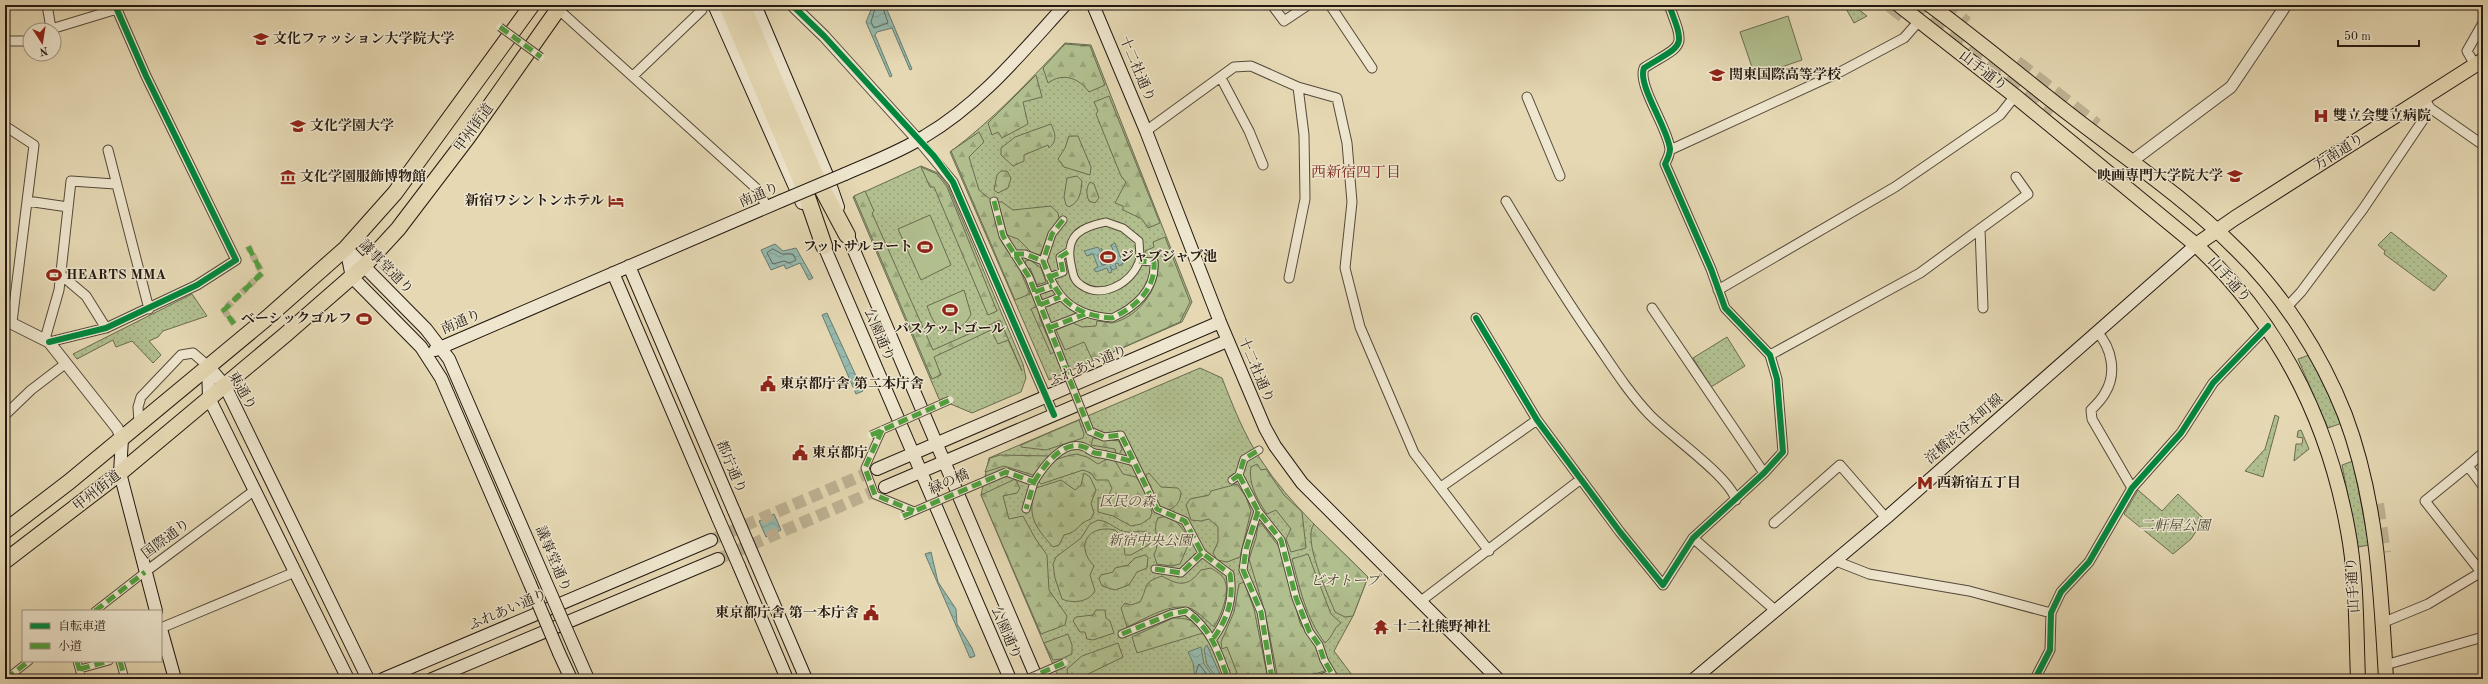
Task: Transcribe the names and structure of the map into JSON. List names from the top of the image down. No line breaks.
{"streets":{"highway":["甲州街道"],"main road":["十二社通り","山手通り","方南通り","南通り","議事堂通り","公園通り","ふれあい通り","東通り","淀橋渋谷本町線","都庁通り"],"street":["緑の橋","国際通り"]},"crossings":[["十二社通り","ふれあい通り"],["山手通り","方南通り"],["山手通り","淀橋渋谷本町線"],["甲州街道","議事堂通り"],["甲州街道","東通り"],["方南通り","淀橋渋谷本町線"],["南通り","議事堂通り"],["南通り","都庁通り"],["公園通り","ふれあい通り"],["東通り","国際通り"]],"districts":["西新宿四丁目"],"parks":["区民の森","二軒屋公園","新宿中央公園","ビオトープ"],"places":{"school or university":["文化ファッション大学院大学","関東国際高等学校","文化学園大学","映画専門大学院大学"],"hospital":["雙立会雙立病院"],"museum":["文化学園服飾博物館"],"hotel":["新宿ワシントンホテル"],"sports":["フットサルコート","ジャブジャブ池","HEARTS MMA","バスケットゴール","ベーシックゴルフ"],"public building":["東京都庁舎 第二本庁舎","東京都庁","東京都庁舎 第一本庁舎"],"metro station":["西新宿五丁目"],"temple":["十二社熊野神社"]},"legend":["自転車道","小道"],"scale_bar":"50 m","north":"bottom"}
